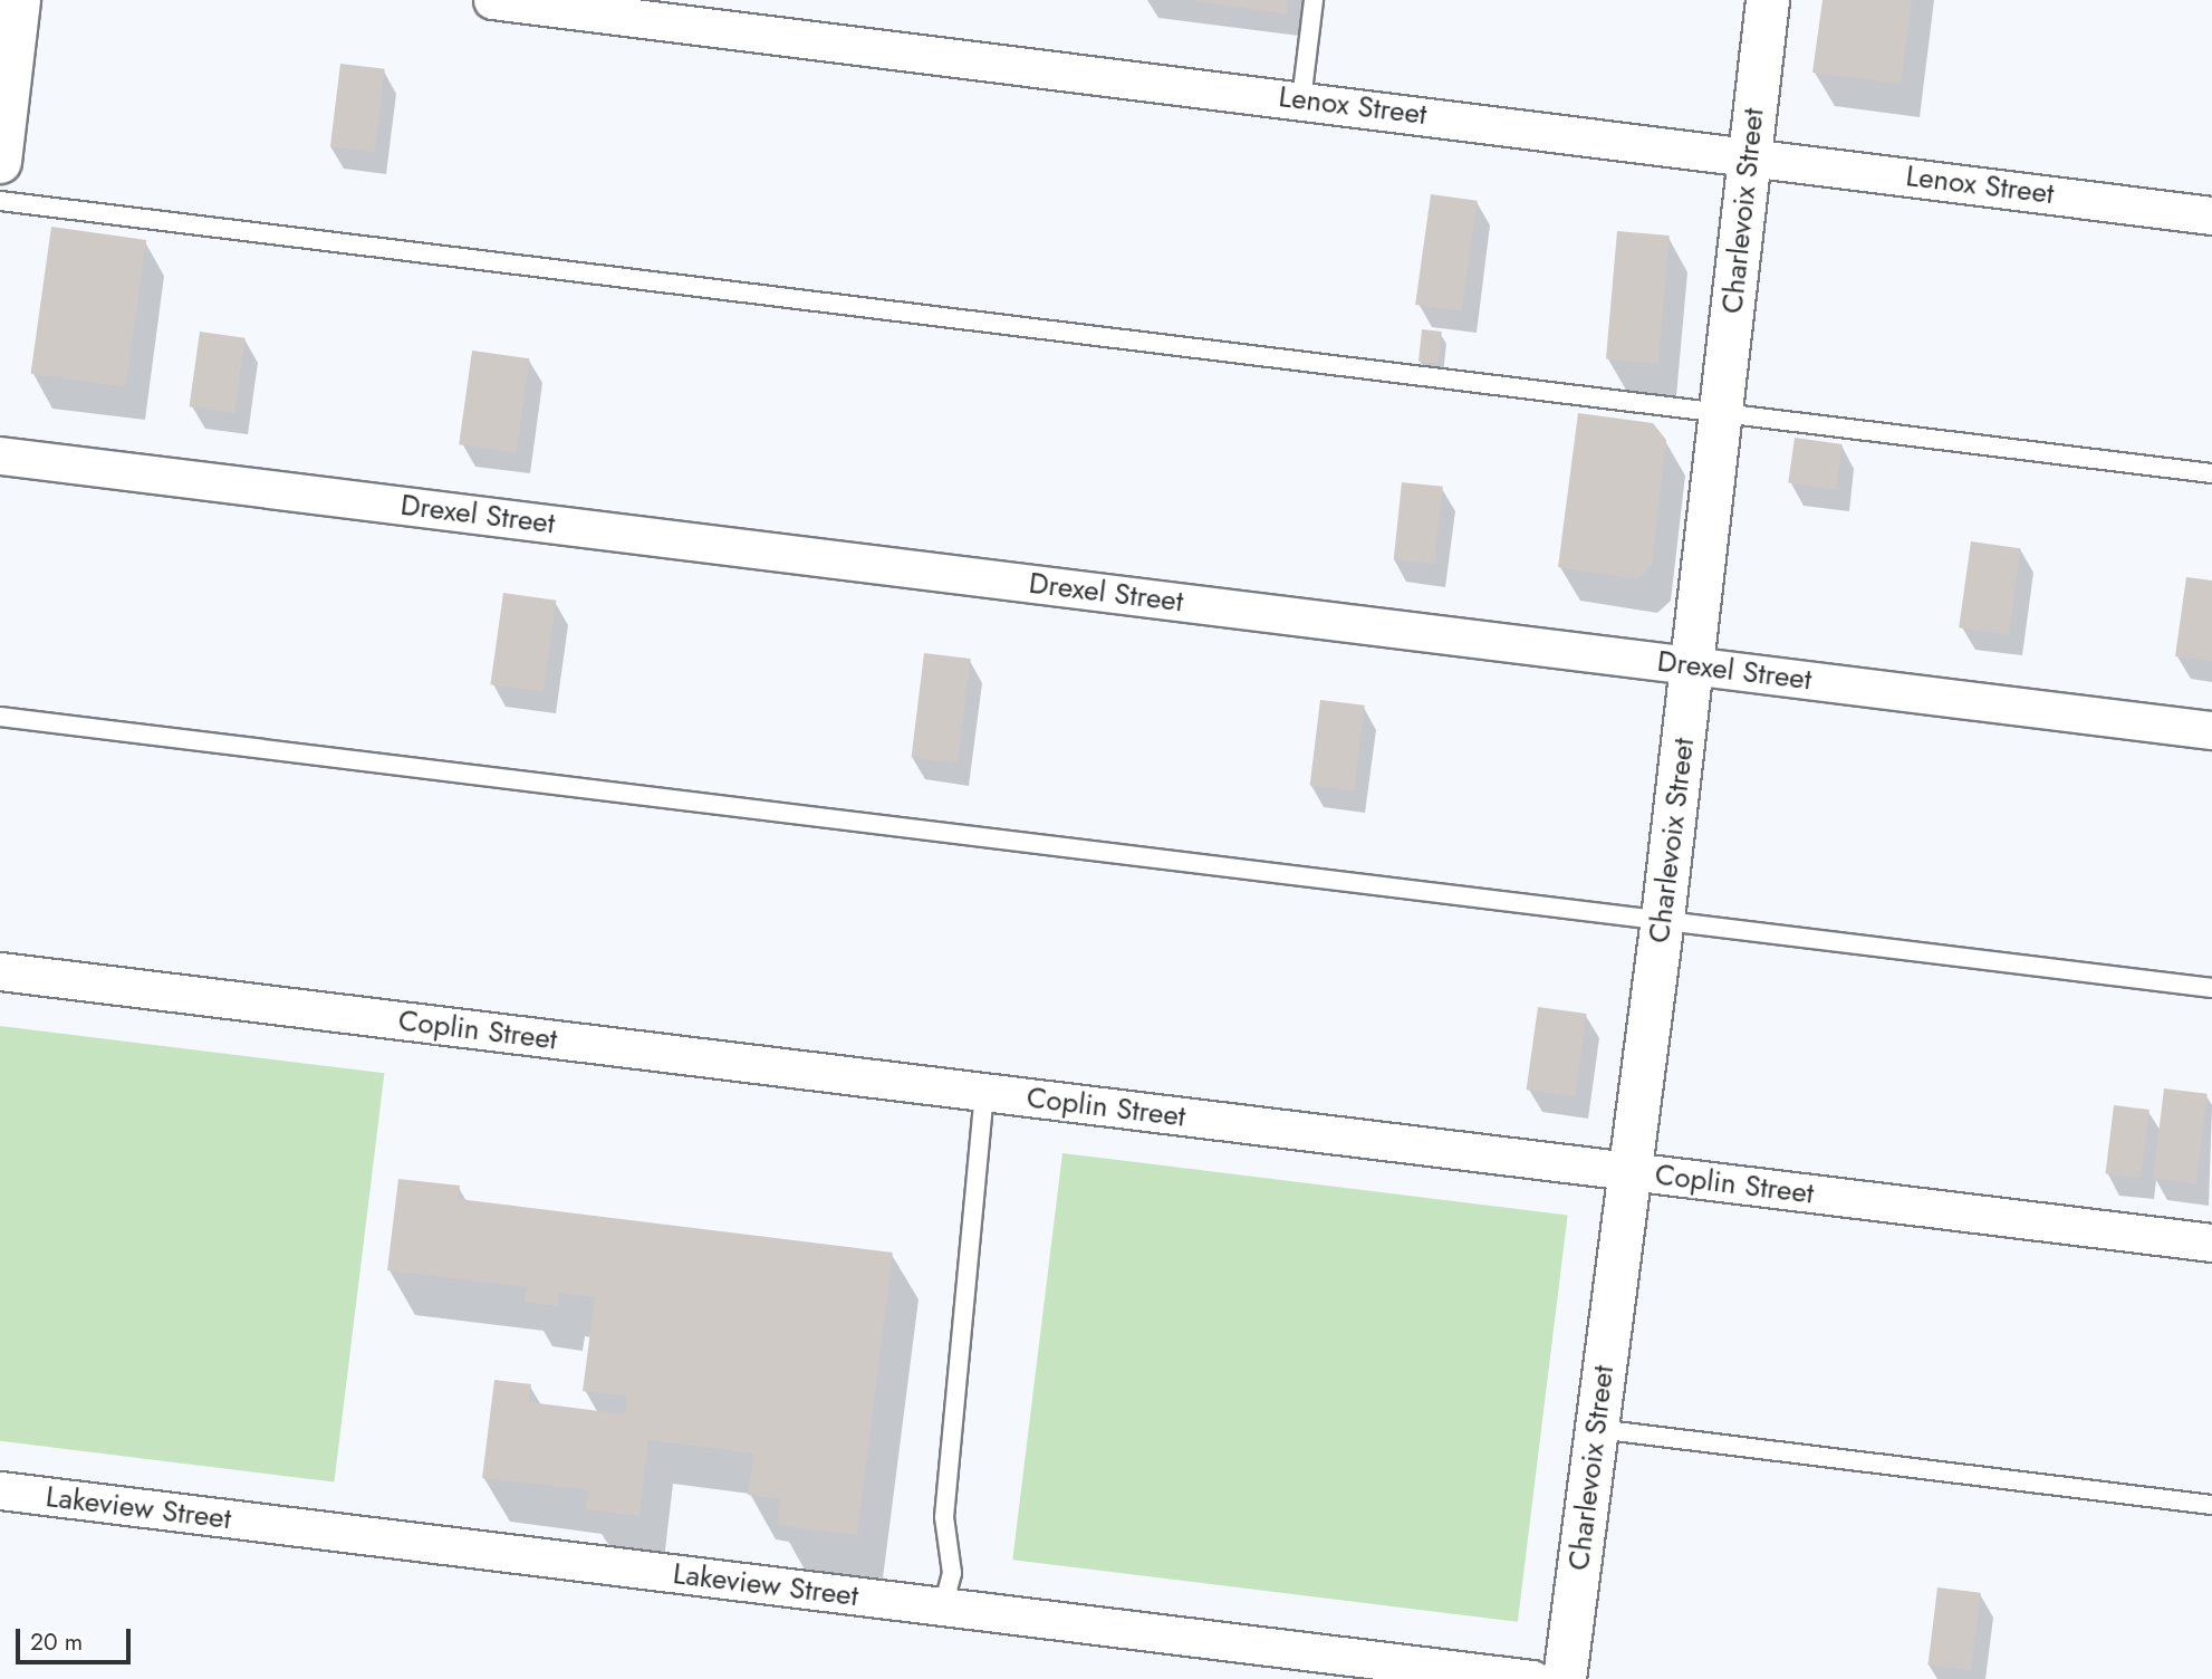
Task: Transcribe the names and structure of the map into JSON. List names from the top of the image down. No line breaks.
{"streets":{"street":["Lenox Street","Charlevoix Street","Drexel Street","Coplin Street","Lakeview Street"]},"crossings":[["Lenox Street","Charlevoix Street"],["Charlevoix Street","Drexel Street"],["Charlevoix Street","Coplin Street"]],"scale_bar":"20 m"}
